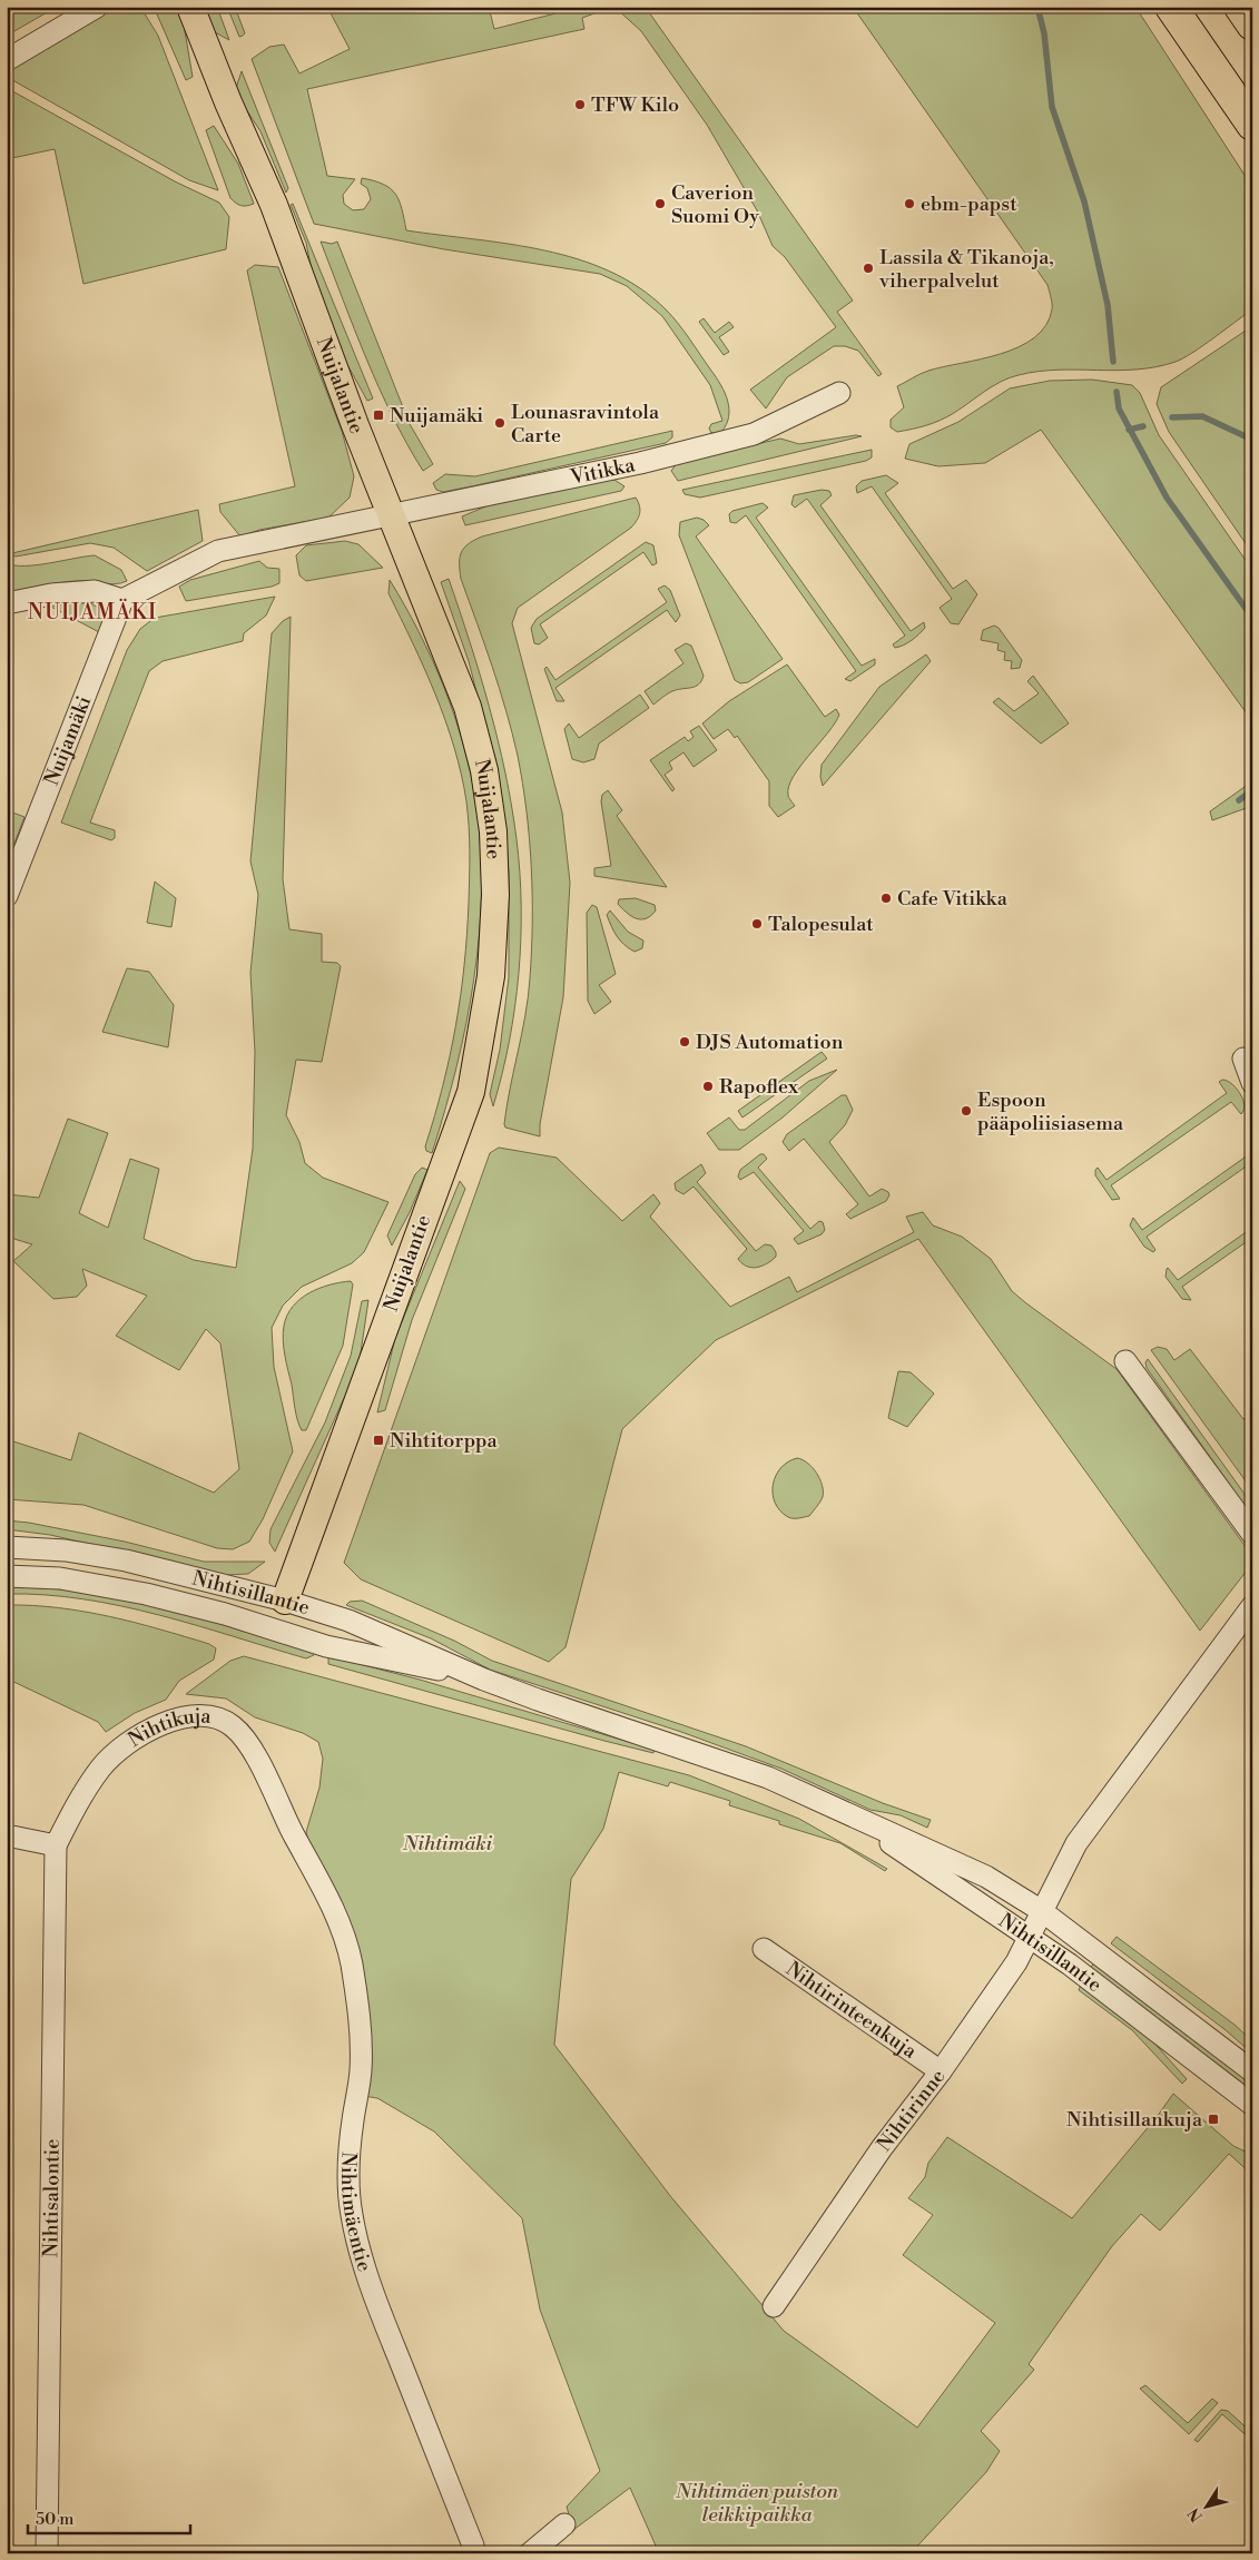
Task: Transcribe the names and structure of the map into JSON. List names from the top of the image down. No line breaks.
{"streets":{"main road":["Nuijalantie"],"street":["Vitikka","Nuijamäki","Nihtisillantie","Nihtikuja","Nihtirinteenkuja","Nihtirinne","Nihtisalontie","Nihtimäentie"]},"crossings":[["Nuijalantie","Vitikka"],["Nuijalantie","Nihtisillantie"],["Nihtisillantie","Nihtirinne"],["Nihtikuja","Nihtisalontie"],["Nihtikuja","Nihtimäentie"],["Nihtirinteenkuja","Nihtirinne"]],"districts":["NUIJAMÄKI"],"parks":["Nihtimäki","Nihtimäen puiston leikkipaikka"],"places":{"other":["TFW Kilo","Caverion Suomi Oy","ebm-papst","Lassila & Tikanoja, viherpalvelut","Lounasravintola Carte","Cafe Vitikka","Talopesulat","DJS Automation","Rapoflex","Espoon pääpoliisiasema"],"transit":["Nuijamäki","Nihtitorppa","Nihtisillankuja"]},"scale_bar":"50 m","north":"bottom left"}
